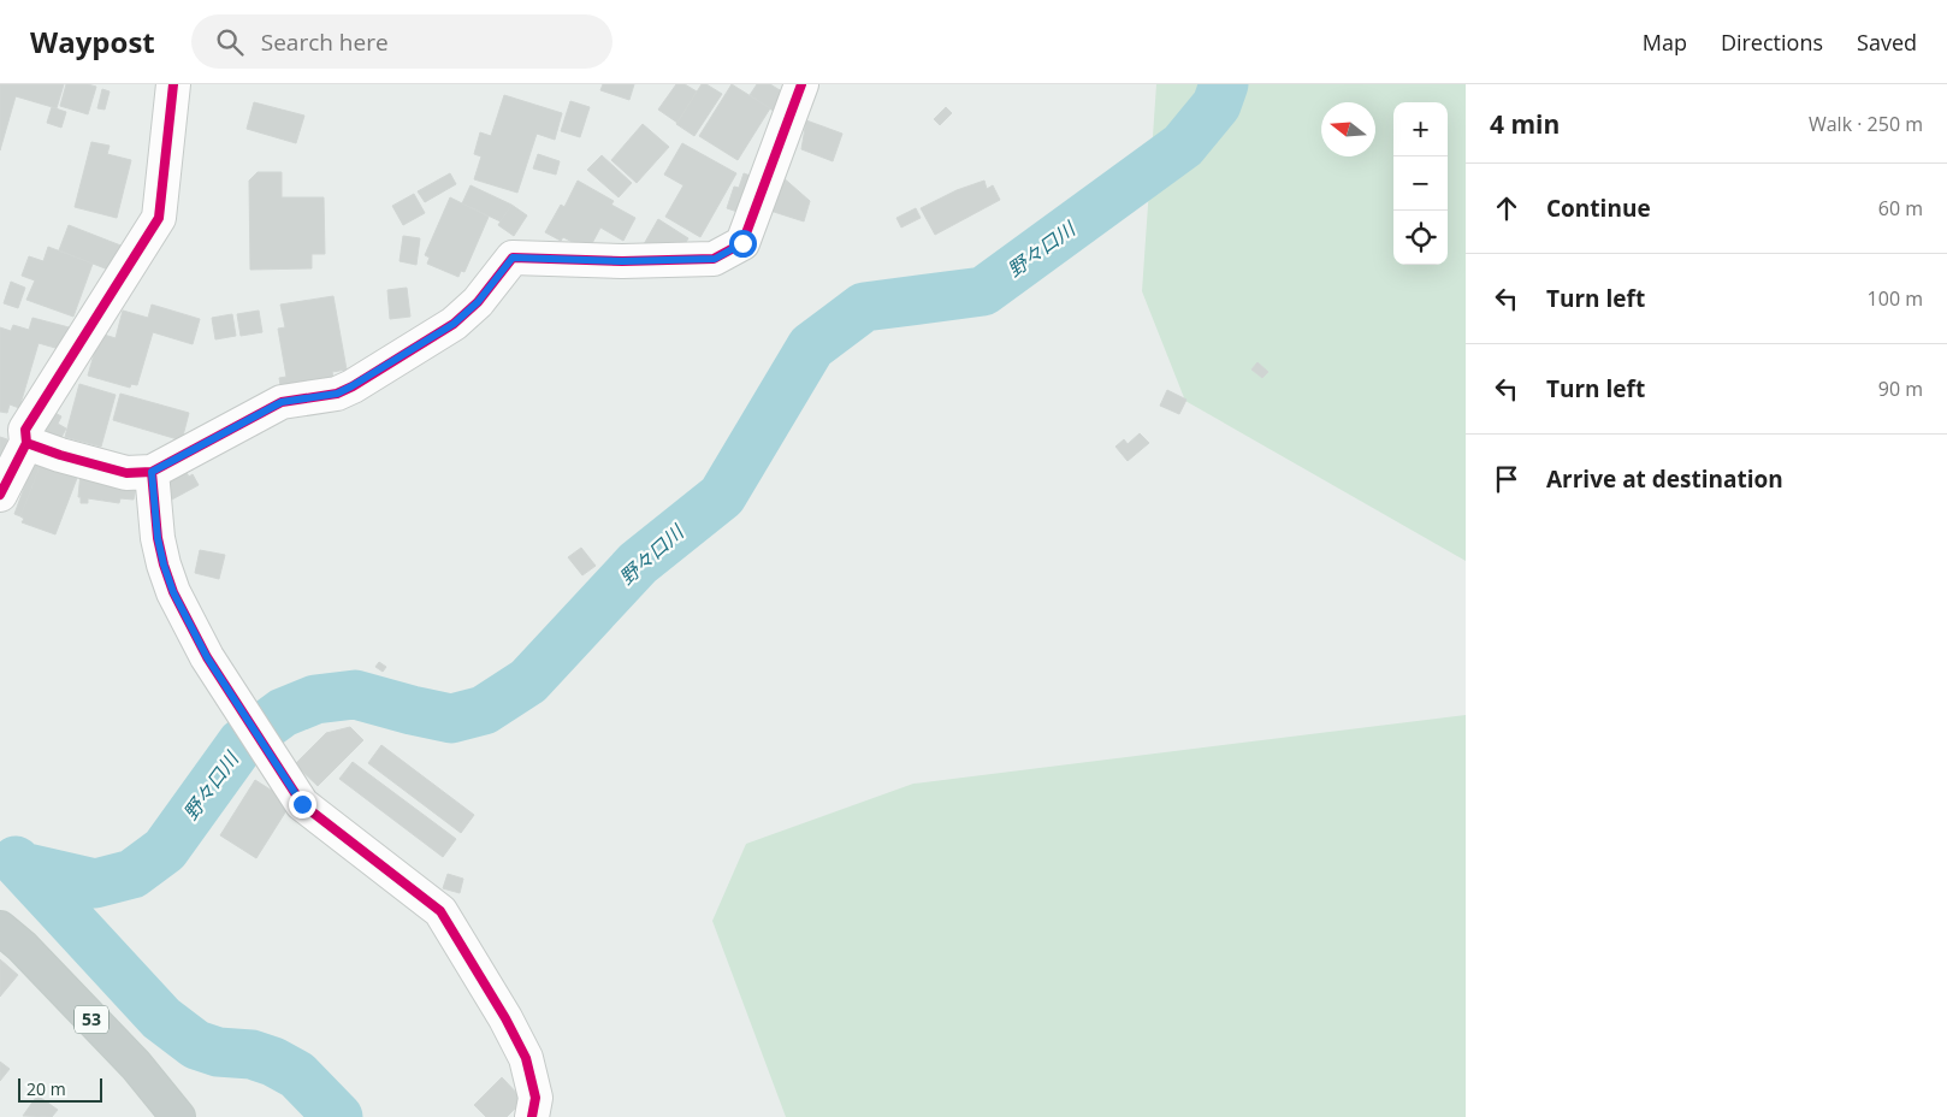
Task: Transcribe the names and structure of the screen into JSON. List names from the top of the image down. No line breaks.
{"streets":{"highway":["53"]},"water":["野々口川"],"scale_bar":"20 m","north":"left","page":{"header":"Waypost","search":"Search here","nav":["Map","Directions","Saved"],"heading":["4 min","Walk · 250 m"],"map_buttons":["+","−"],"list":[["Continue","60 m"],["Turn left","100 m"],["Turn left","90 m"],"Arrive at destination"],"scale":"20 m"}}
